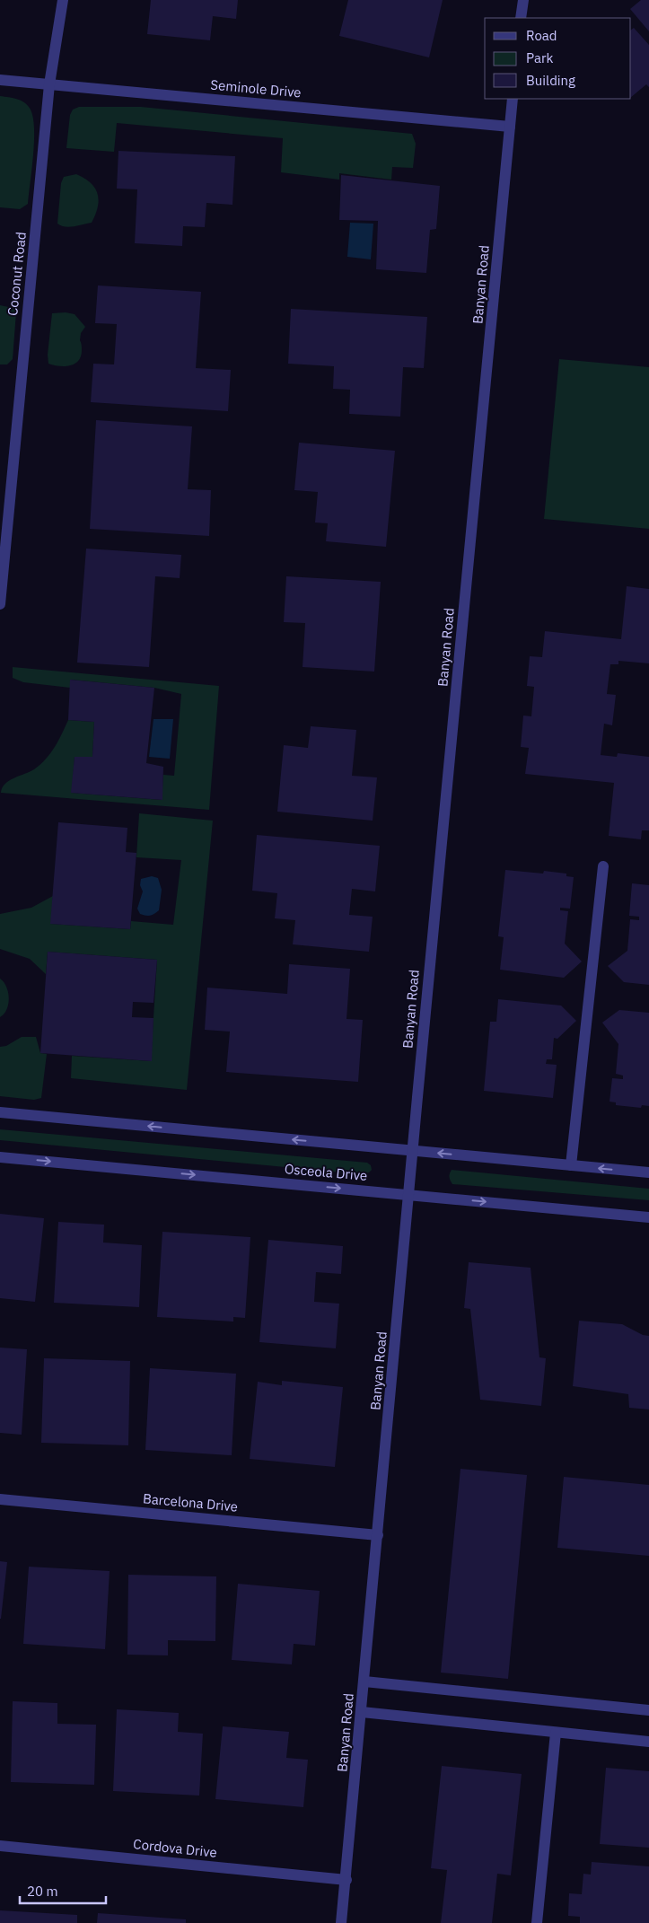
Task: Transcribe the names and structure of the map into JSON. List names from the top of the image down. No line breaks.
{"streets":{"street":["Seminole Drive","Coconut Road","Banyan Road","Osceola Drive","Barcelona Drive","Cordova Drive"]},"crossings":[["Seminole Drive","Coconut Road"],["Seminole Drive","Banyan Road"],["Banyan Road","Osceola Drive"],["Banyan Road","Barcelona Drive"],["Banyan Road","Cordova Drive"]],"legend":["Road","Park","Building"],"scale_bar":"20 m"}
